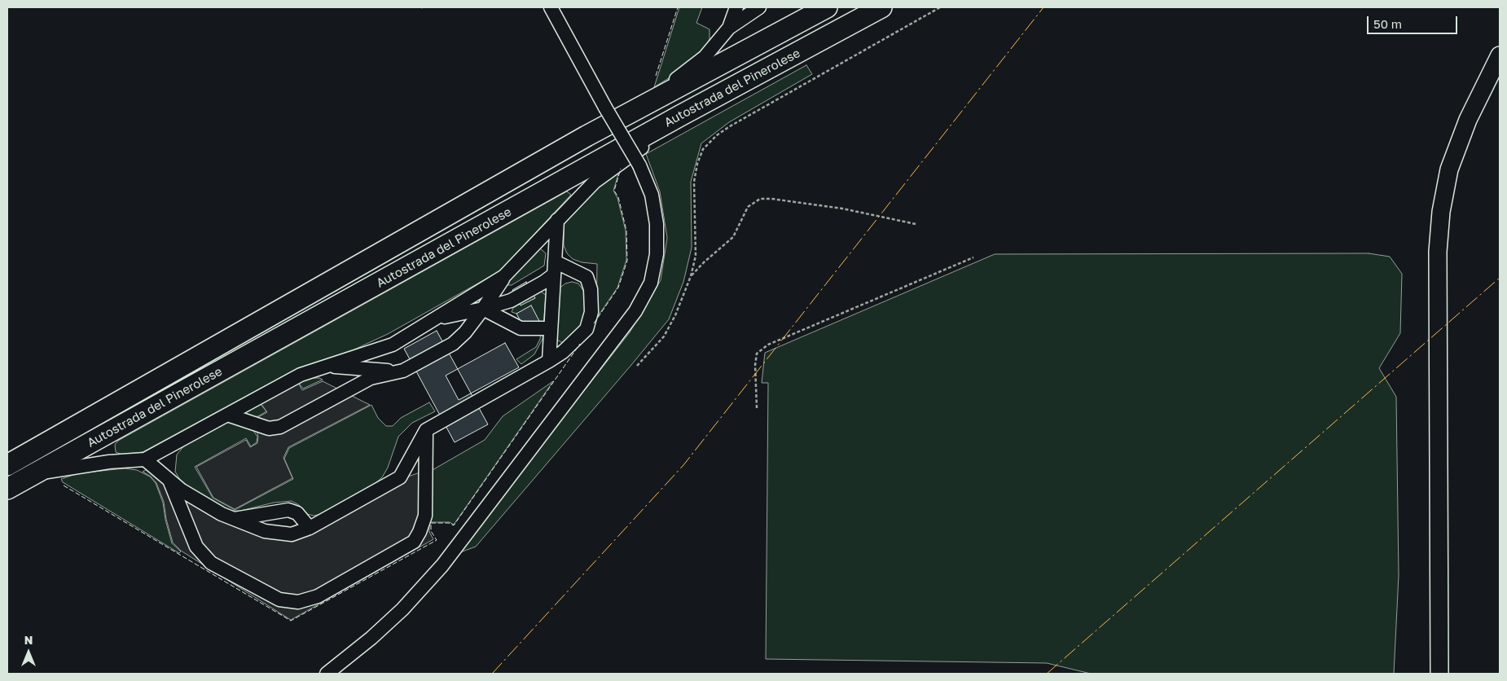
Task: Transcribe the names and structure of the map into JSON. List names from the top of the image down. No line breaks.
{"streets":{"highway":["Autostrada del Pinerolese"]},"scale_bar":"50 m","north":"top"}
